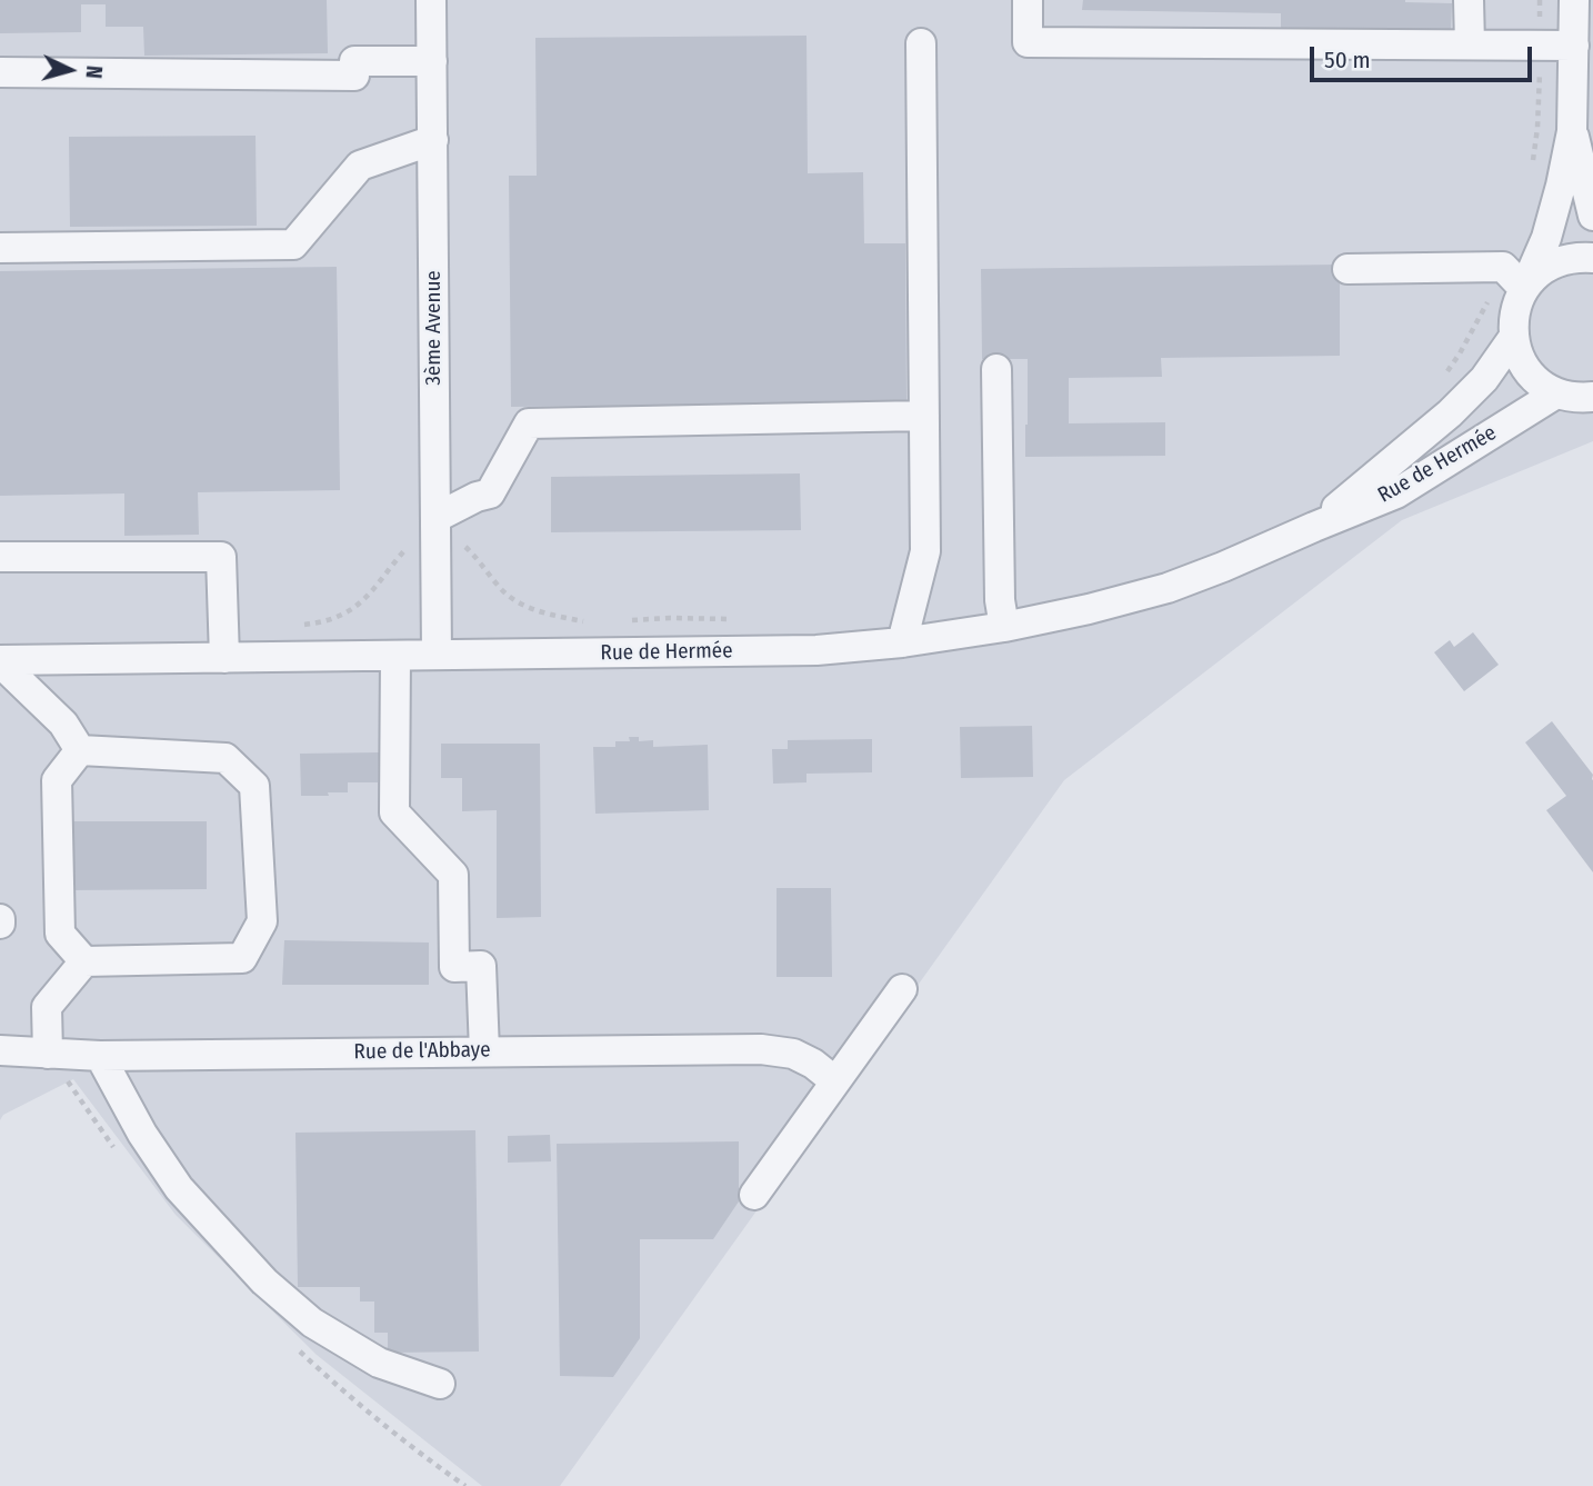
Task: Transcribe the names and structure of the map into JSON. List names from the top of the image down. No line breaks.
{"streets":{"street":["3ème Avenue","Rue de Hermée","Rue de l'Abbaye"]},"crossings":[["3ème Avenue","Rue de Hermée"]],"scale_bar":"50 m","north":"right"}
